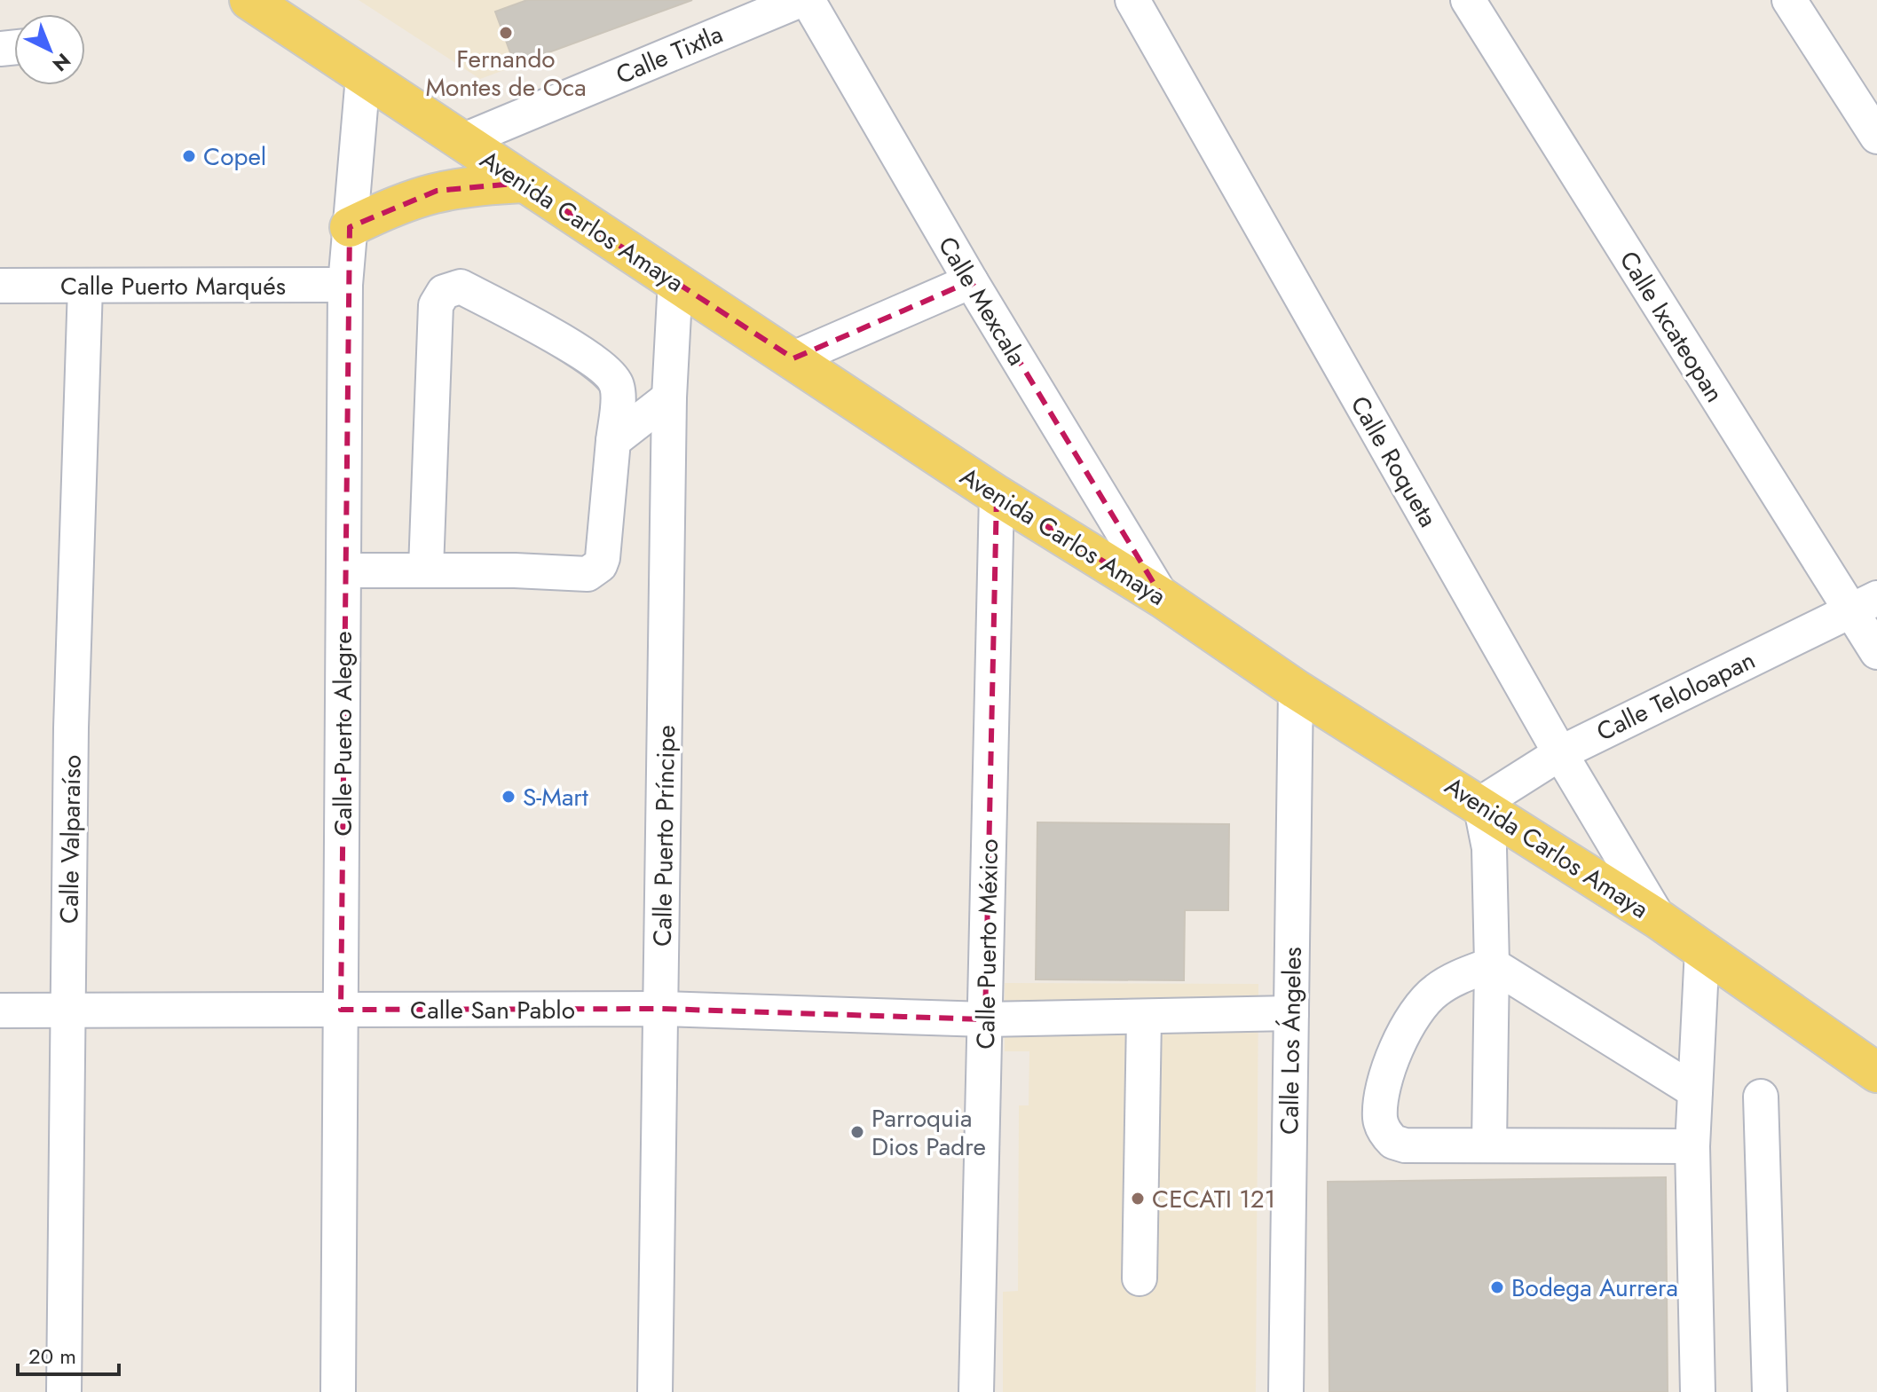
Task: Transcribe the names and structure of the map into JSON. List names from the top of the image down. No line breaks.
{"streets":{"main road":["Avenida Carlos Amaya"],"street":["Calle Tixtla","Calle Puerto Marqués","Calle Mexcala","Calle Ixcateopan","Calle Roqueta","Calle Teloloapan","Calle Puerto Alegre","Calle Puerto Príncipe","Calle Valparaíso","Calle Puerto México","Calle San Pablo","Calle Los Ángeles"]},"crossings":[["Calle Tixtla","Avenida Carlos Amaya"],["Avenida Carlos Amaya","Calle Mexcala"],["Avenida Carlos Amaya","Calle Roqueta"],["Avenida Carlos Amaya","Calle Teloloapan"],["Avenida Carlos Amaya","Calle Puerto Alegre"],["Avenida Carlos Amaya","Calle Puerto Príncipe"],["Avenida Carlos Amaya","Calle Puerto México"],["Avenida Carlos Amaya","Calle Los Ángeles"],["Calle Puerto Marqués","Calle Puerto Alegre"],["Calle Puerto Marqués","Calle Valparaíso"],["Calle Ixcateopan","Calle Teloloapan"],["Calle Roqueta","Calle Teloloapan"],["Calle Puerto Alegre","Calle San Pablo"],["Calle Puerto Príncipe","Calle San Pablo"],["Calle Valparaíso","Calle San Pablo"],["Calle Puerto México","Calle San Pablo"],["Calle San Pablo","Calle Los Ángeles"]],"places":["Fernando Montes de Oca","Copel","S-Mart","Parroquia Dios Padre","CECATI 121","Bodega Aurrera"],"scale_bar":"20 m","north":"bottom right"}
